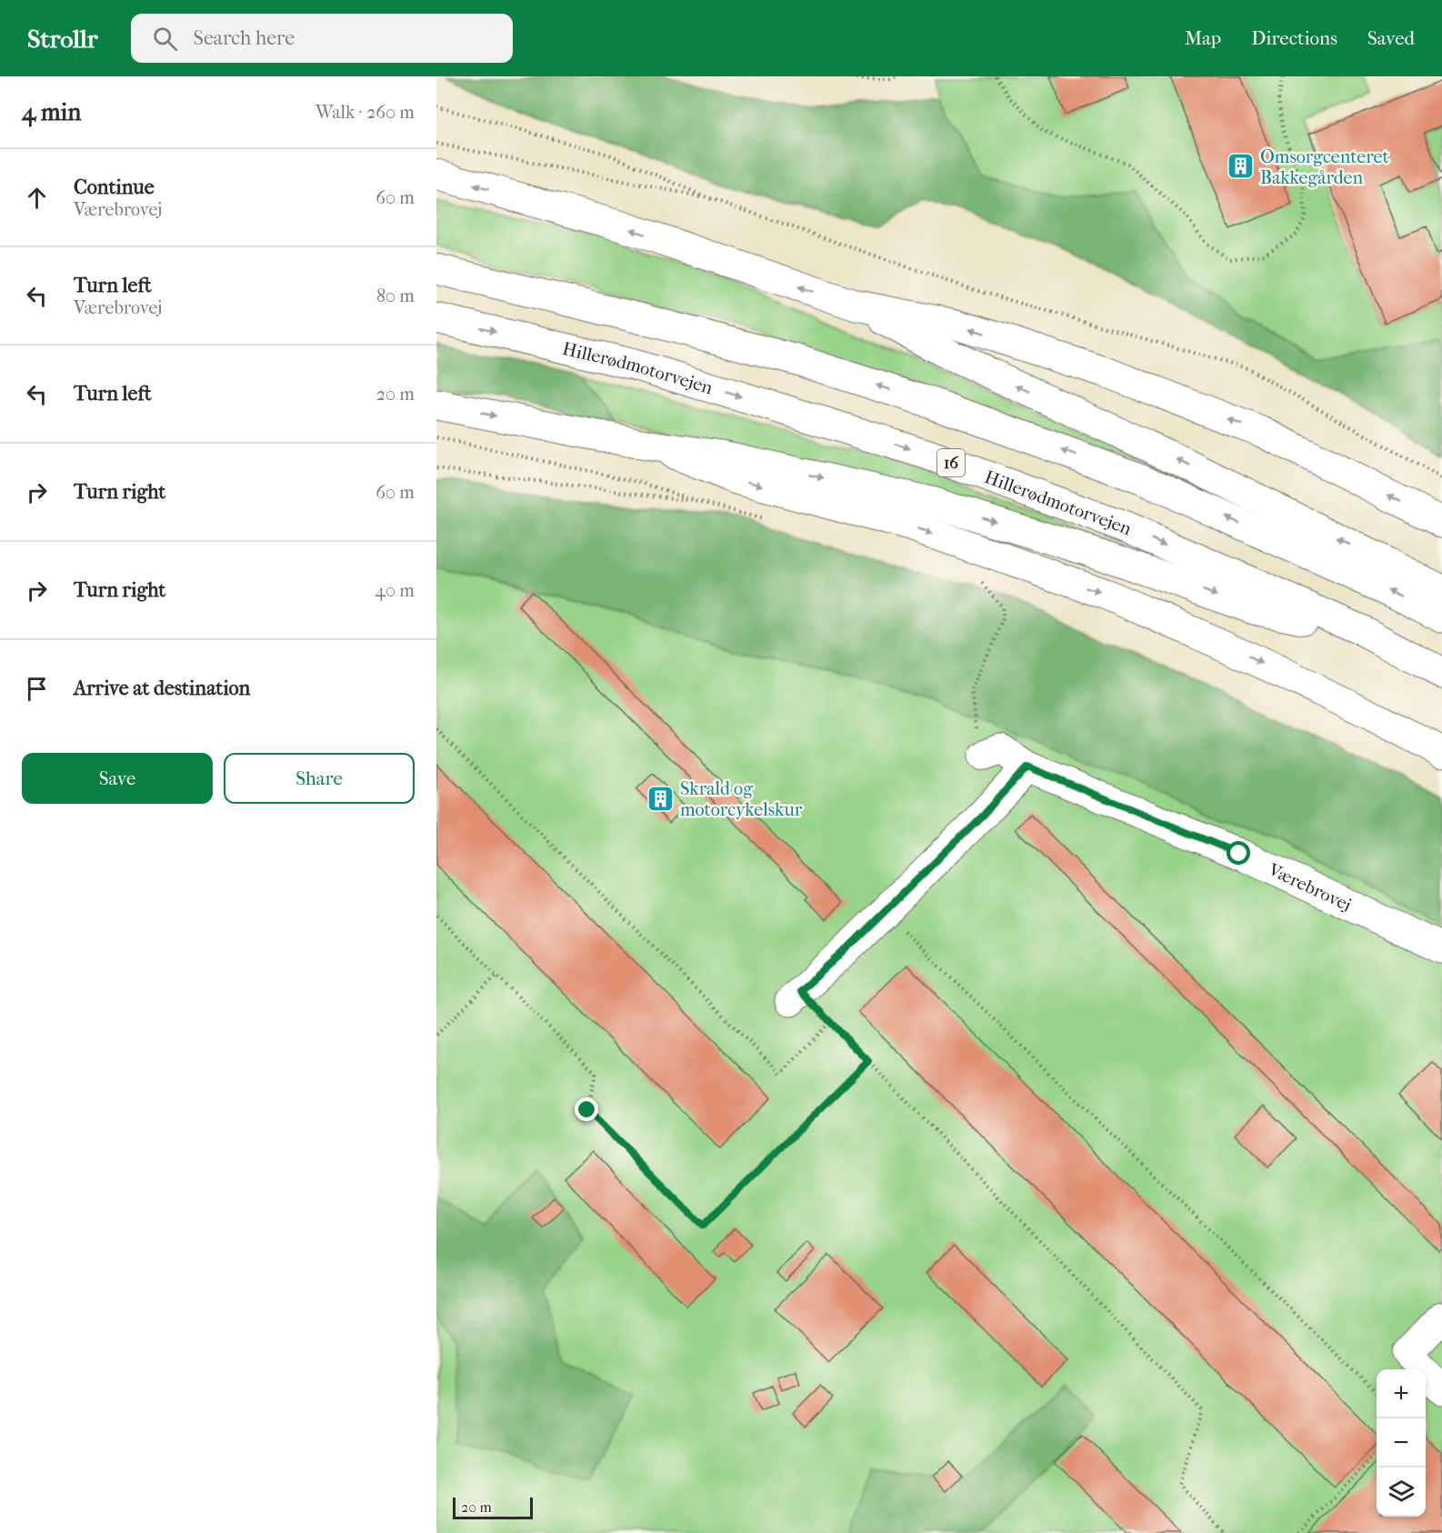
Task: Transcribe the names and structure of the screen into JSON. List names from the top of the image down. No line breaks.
{"streets":{"main road":["Hillerødmotorvejen","16","Værebrovej"]},"places":{"building":["Omsorgcenteret Bakkegården","Skrald og motorcykelskur"]},"scale_bar":"20 m","page":{"header":"Strollr","search":"Search here","nav":["Map","Directions","Saved"],"heading":["4 min","Walk · 260 m"],"list":[["Continue","Værebrovej","60 m"],["Turn left","Værebrovej","80 m"],["Turn left","20 m"],["Turn right","60 m"],["Turn right","40 m"],"Arrive at destination"],"buttons":["Save","Share"],"map_buttons":["+","−"],"scale":"20 m"}}
